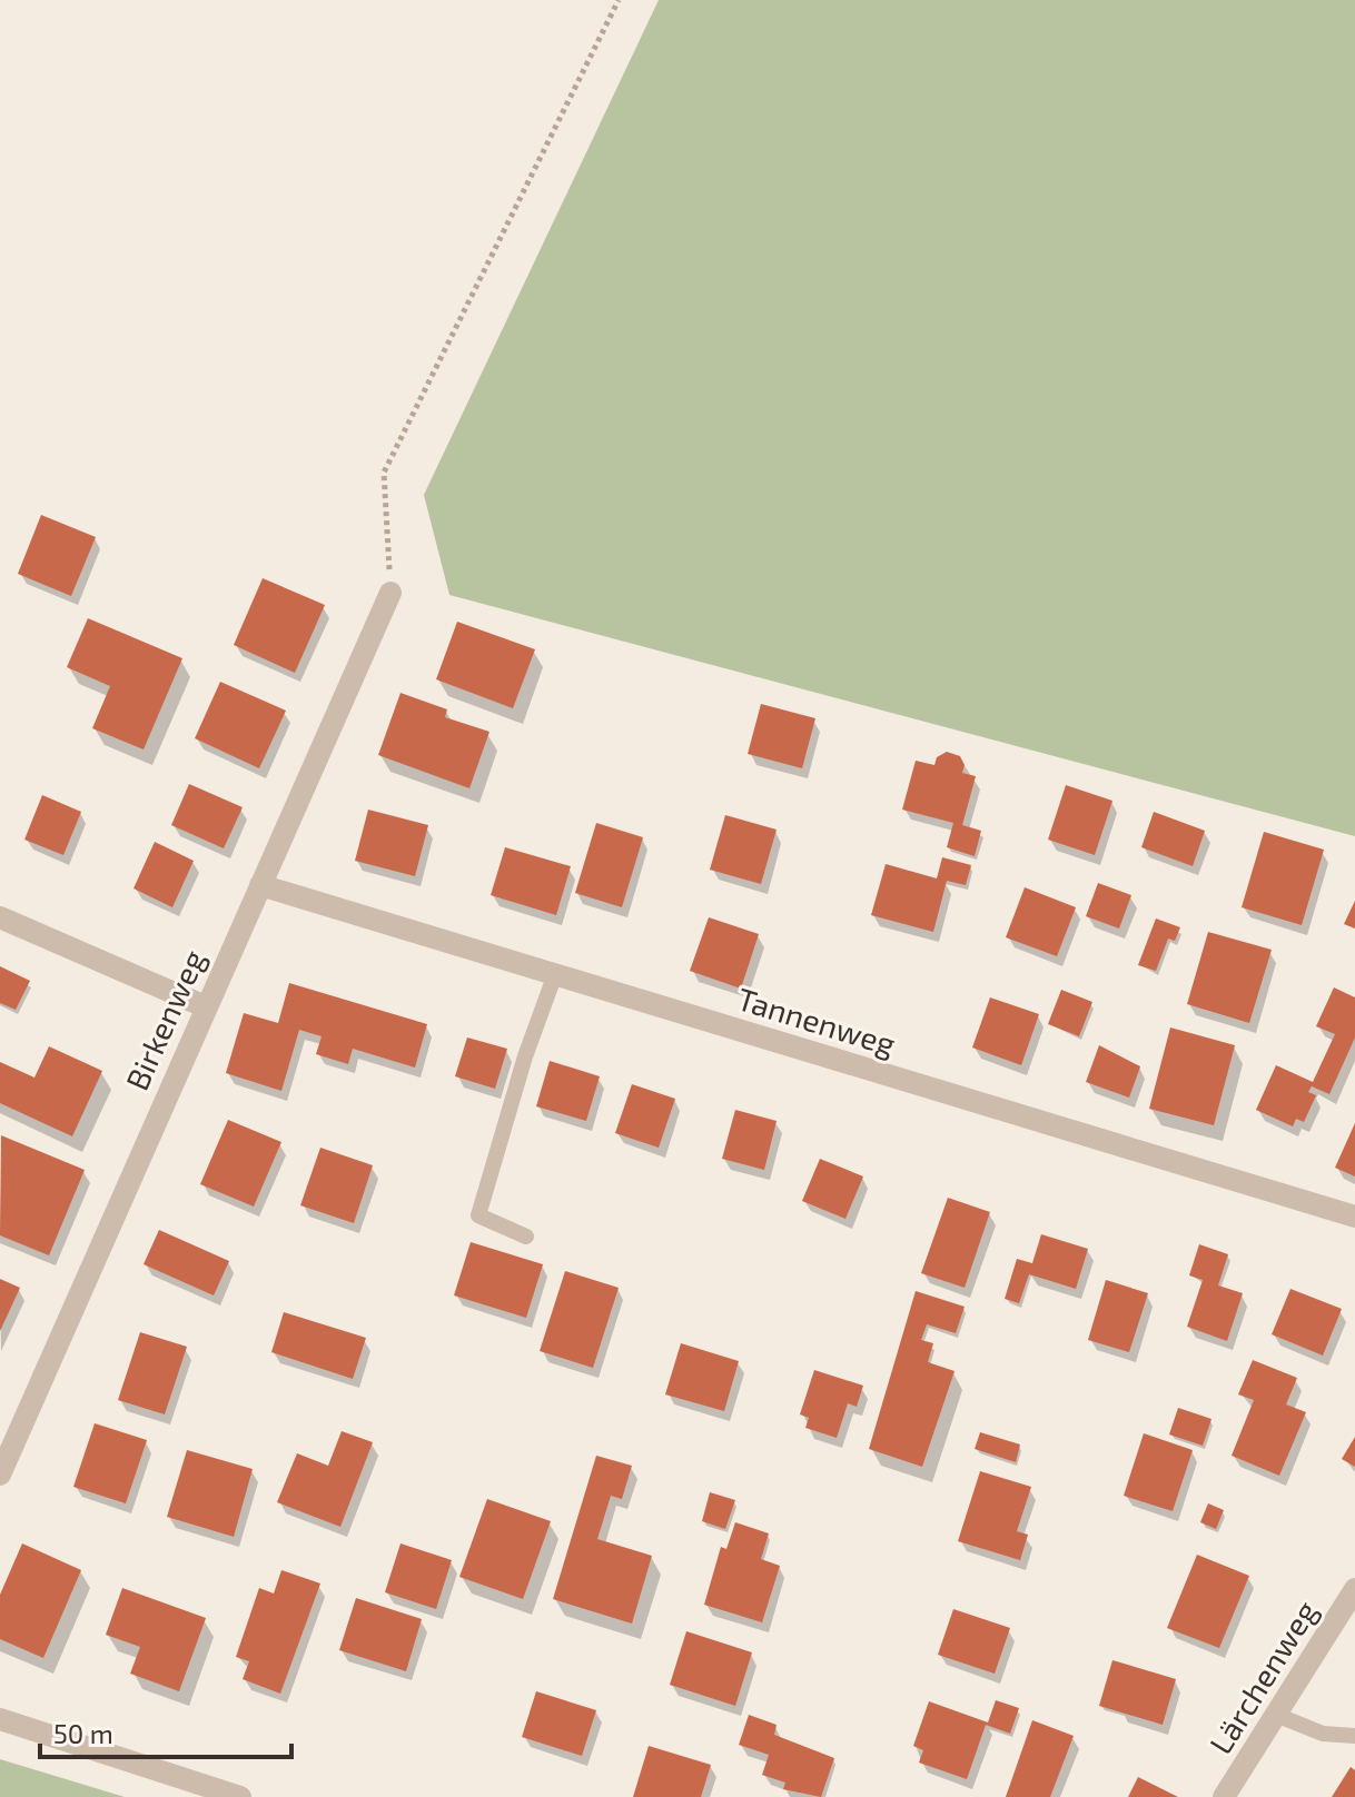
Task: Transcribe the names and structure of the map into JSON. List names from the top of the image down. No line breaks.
{"streets":{"street":["Birkenweg","Tannenweg","Lärchenweg"]},"crossings":[["Birkenweg","Tannenweg"]],"scale_bar":"50 m"}
